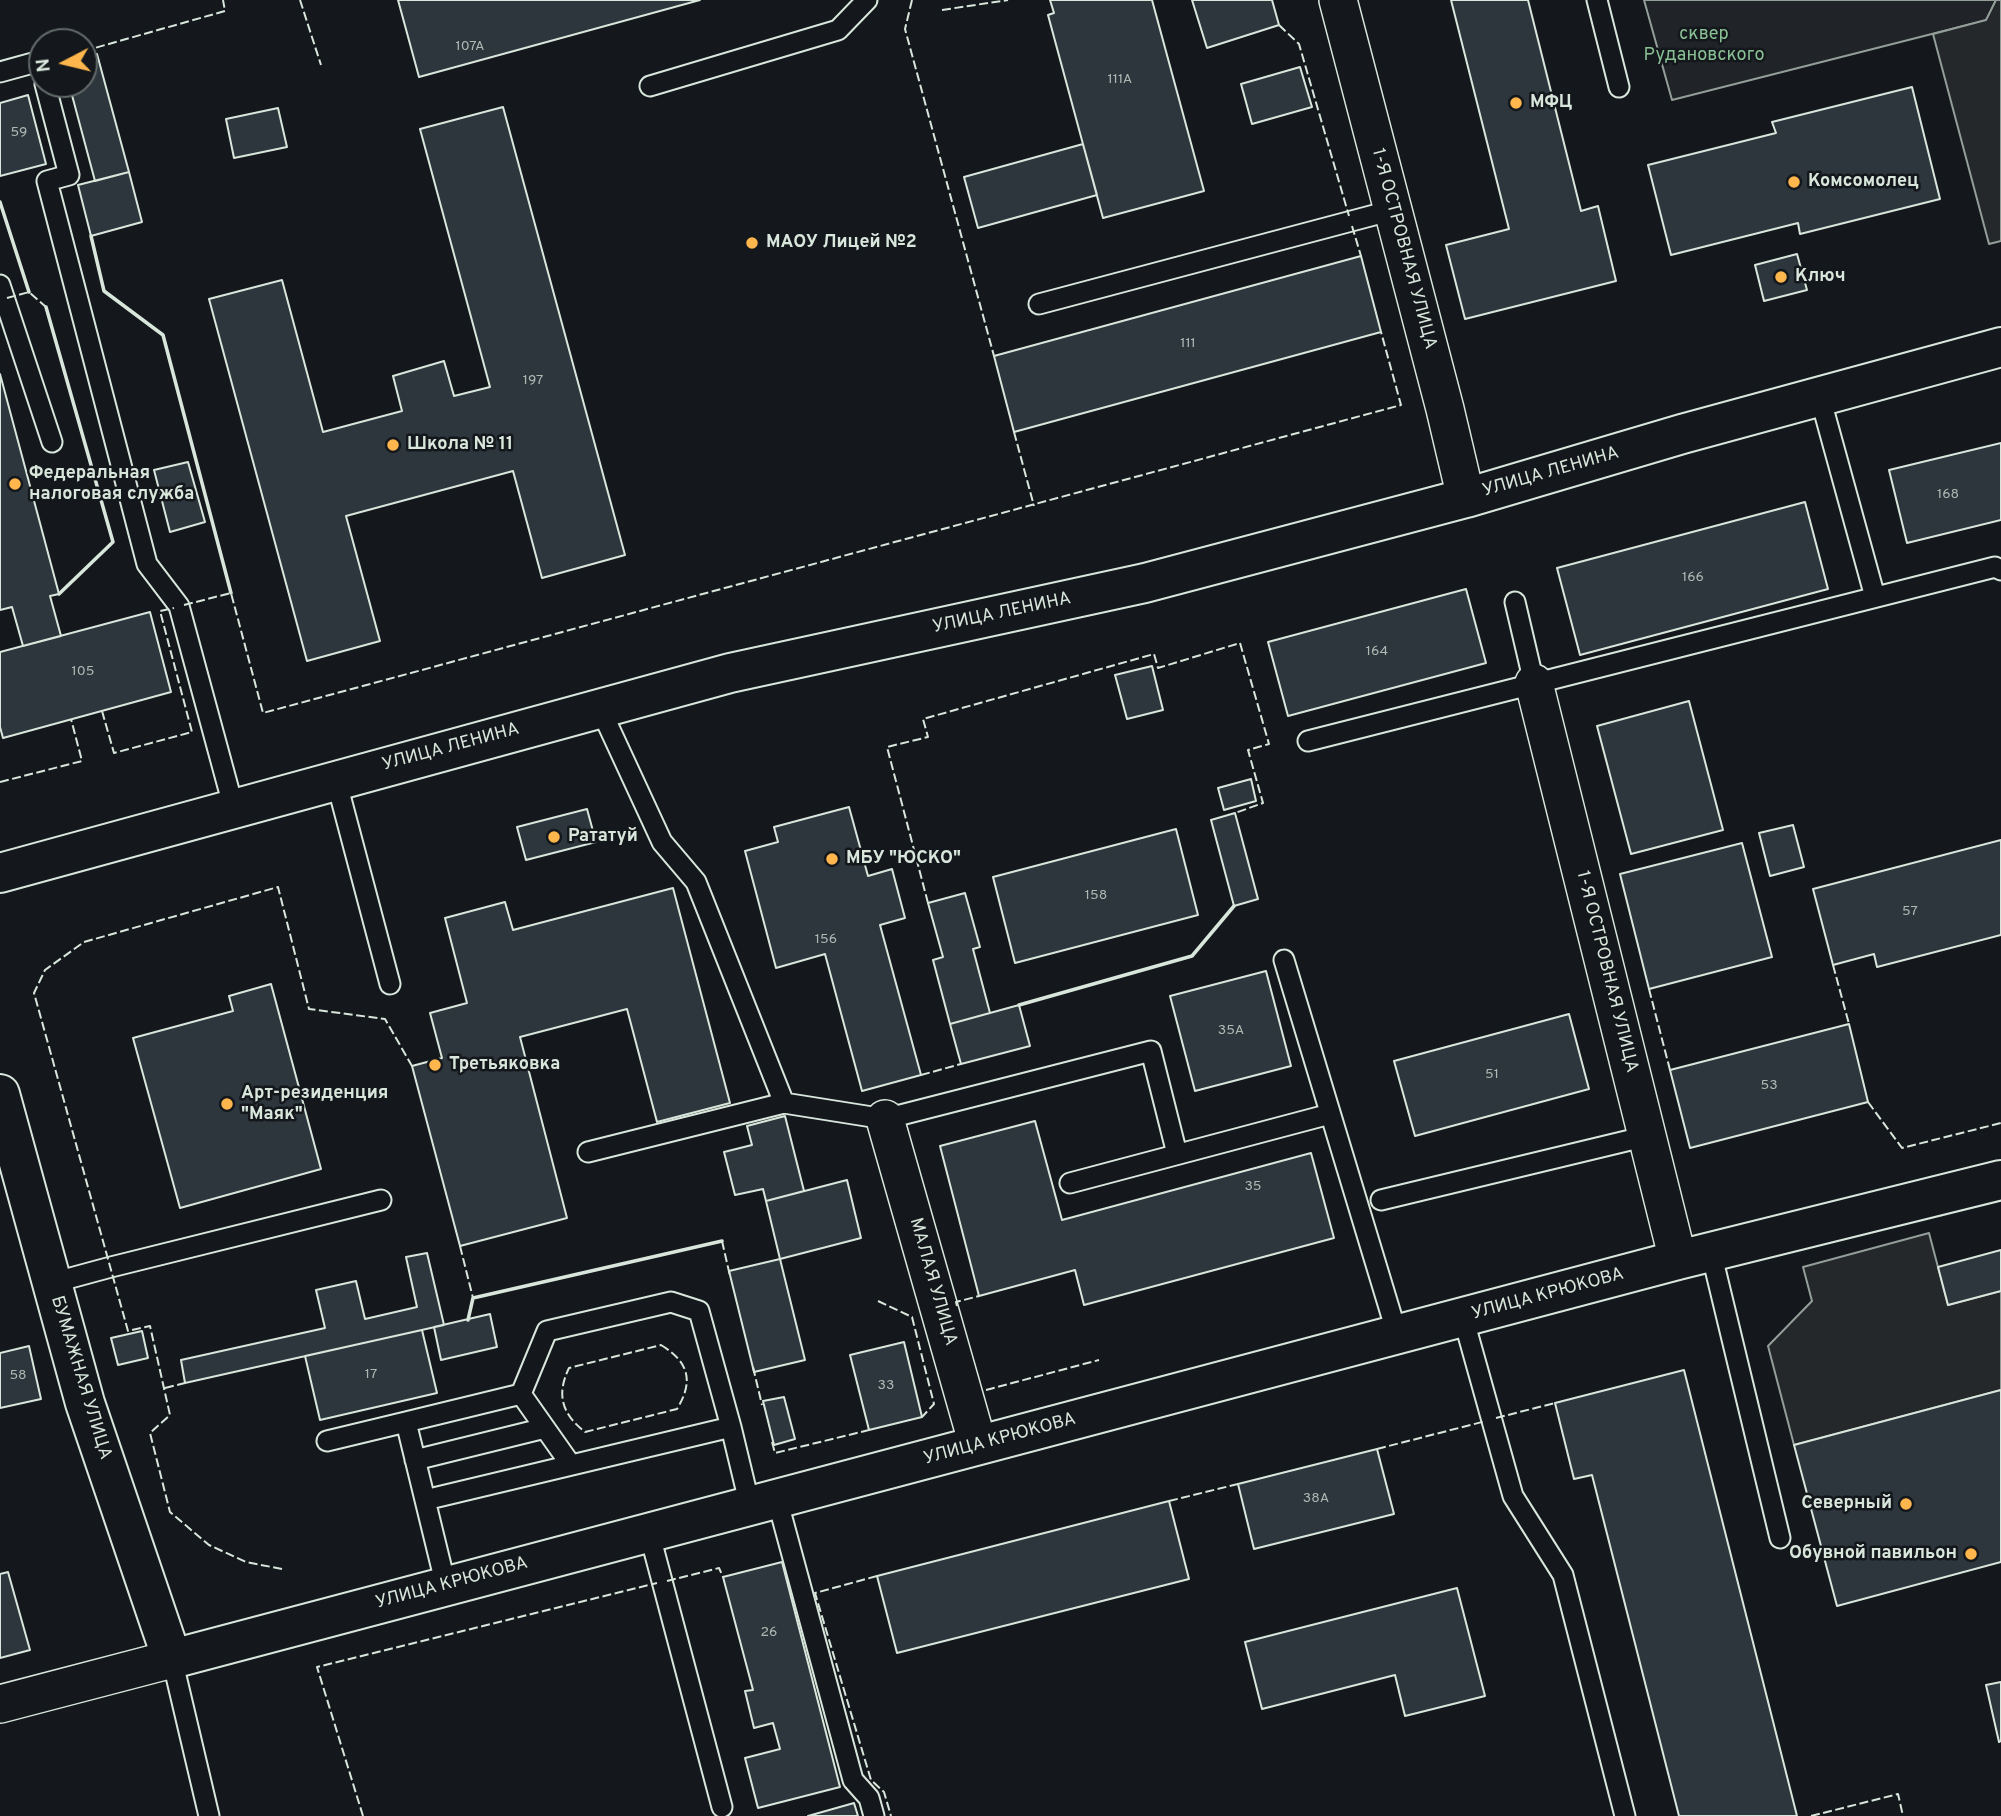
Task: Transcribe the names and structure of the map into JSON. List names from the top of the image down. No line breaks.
{"streets":{"street":["1-Я ОСТРОВНАЯ УЛИЦА","УЛИЦА ЛЕНИНА","МАЛАЯ УЛИЦА","УЛИЦА КРЮКОВА","БУМАЖНАЯ УЛИЦА"]},"crossings":[["1-Я ОСТРОВНАЯ УЛИЦА","УЛИЦА ЛЕНИНА"],["1-Я ОСТРОВНАЯ УЛИЦА","УЛИЦА КРЮКОВА"],["МАЛАЯ УЛИЦА","УЛИЦА КРЮКОВА"],["УЛИЦА КРЮКОВА","БУМАЖНАЯ УЛИЦА"]],"parks":["сквер Рудановского"],"places":["МФЦ","Комсомолец","МАОУ Лицей №2","Ключ","Школа № 11","Федеральная налоговая служба","Рататуй","МБУ \"ЮСКО\"","Третьяковка","Арт-резиденция \"Маяк\"","Северный","Обувной павильон"],"house_numbers":["107А","111А","59","111","197","168","166","164","105","158","57","156","35А","51","53","35","17","58","33","38А","26"],"north":"left"}
